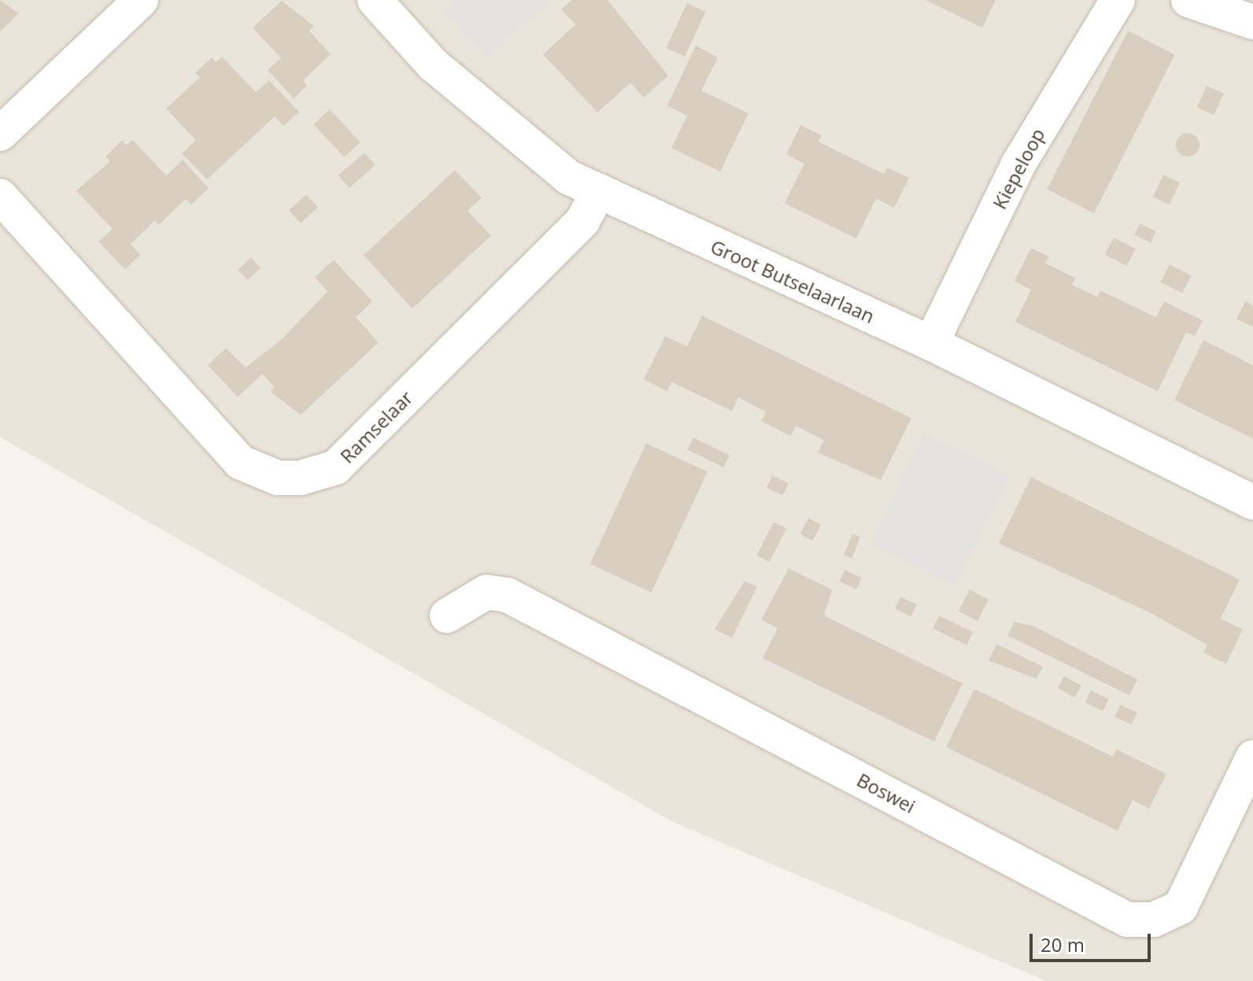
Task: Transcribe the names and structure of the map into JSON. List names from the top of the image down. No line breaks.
{"streets":{"street":["Kiepeloop","Groot Butselaarlaan","Ramselaar","Boswei"]},"crossings":[["Kiepeloop","Groot Butselaarlaan"],["Groot Butselaarlaan","Ramselaar"]],"scale_bar":"20 m"}
